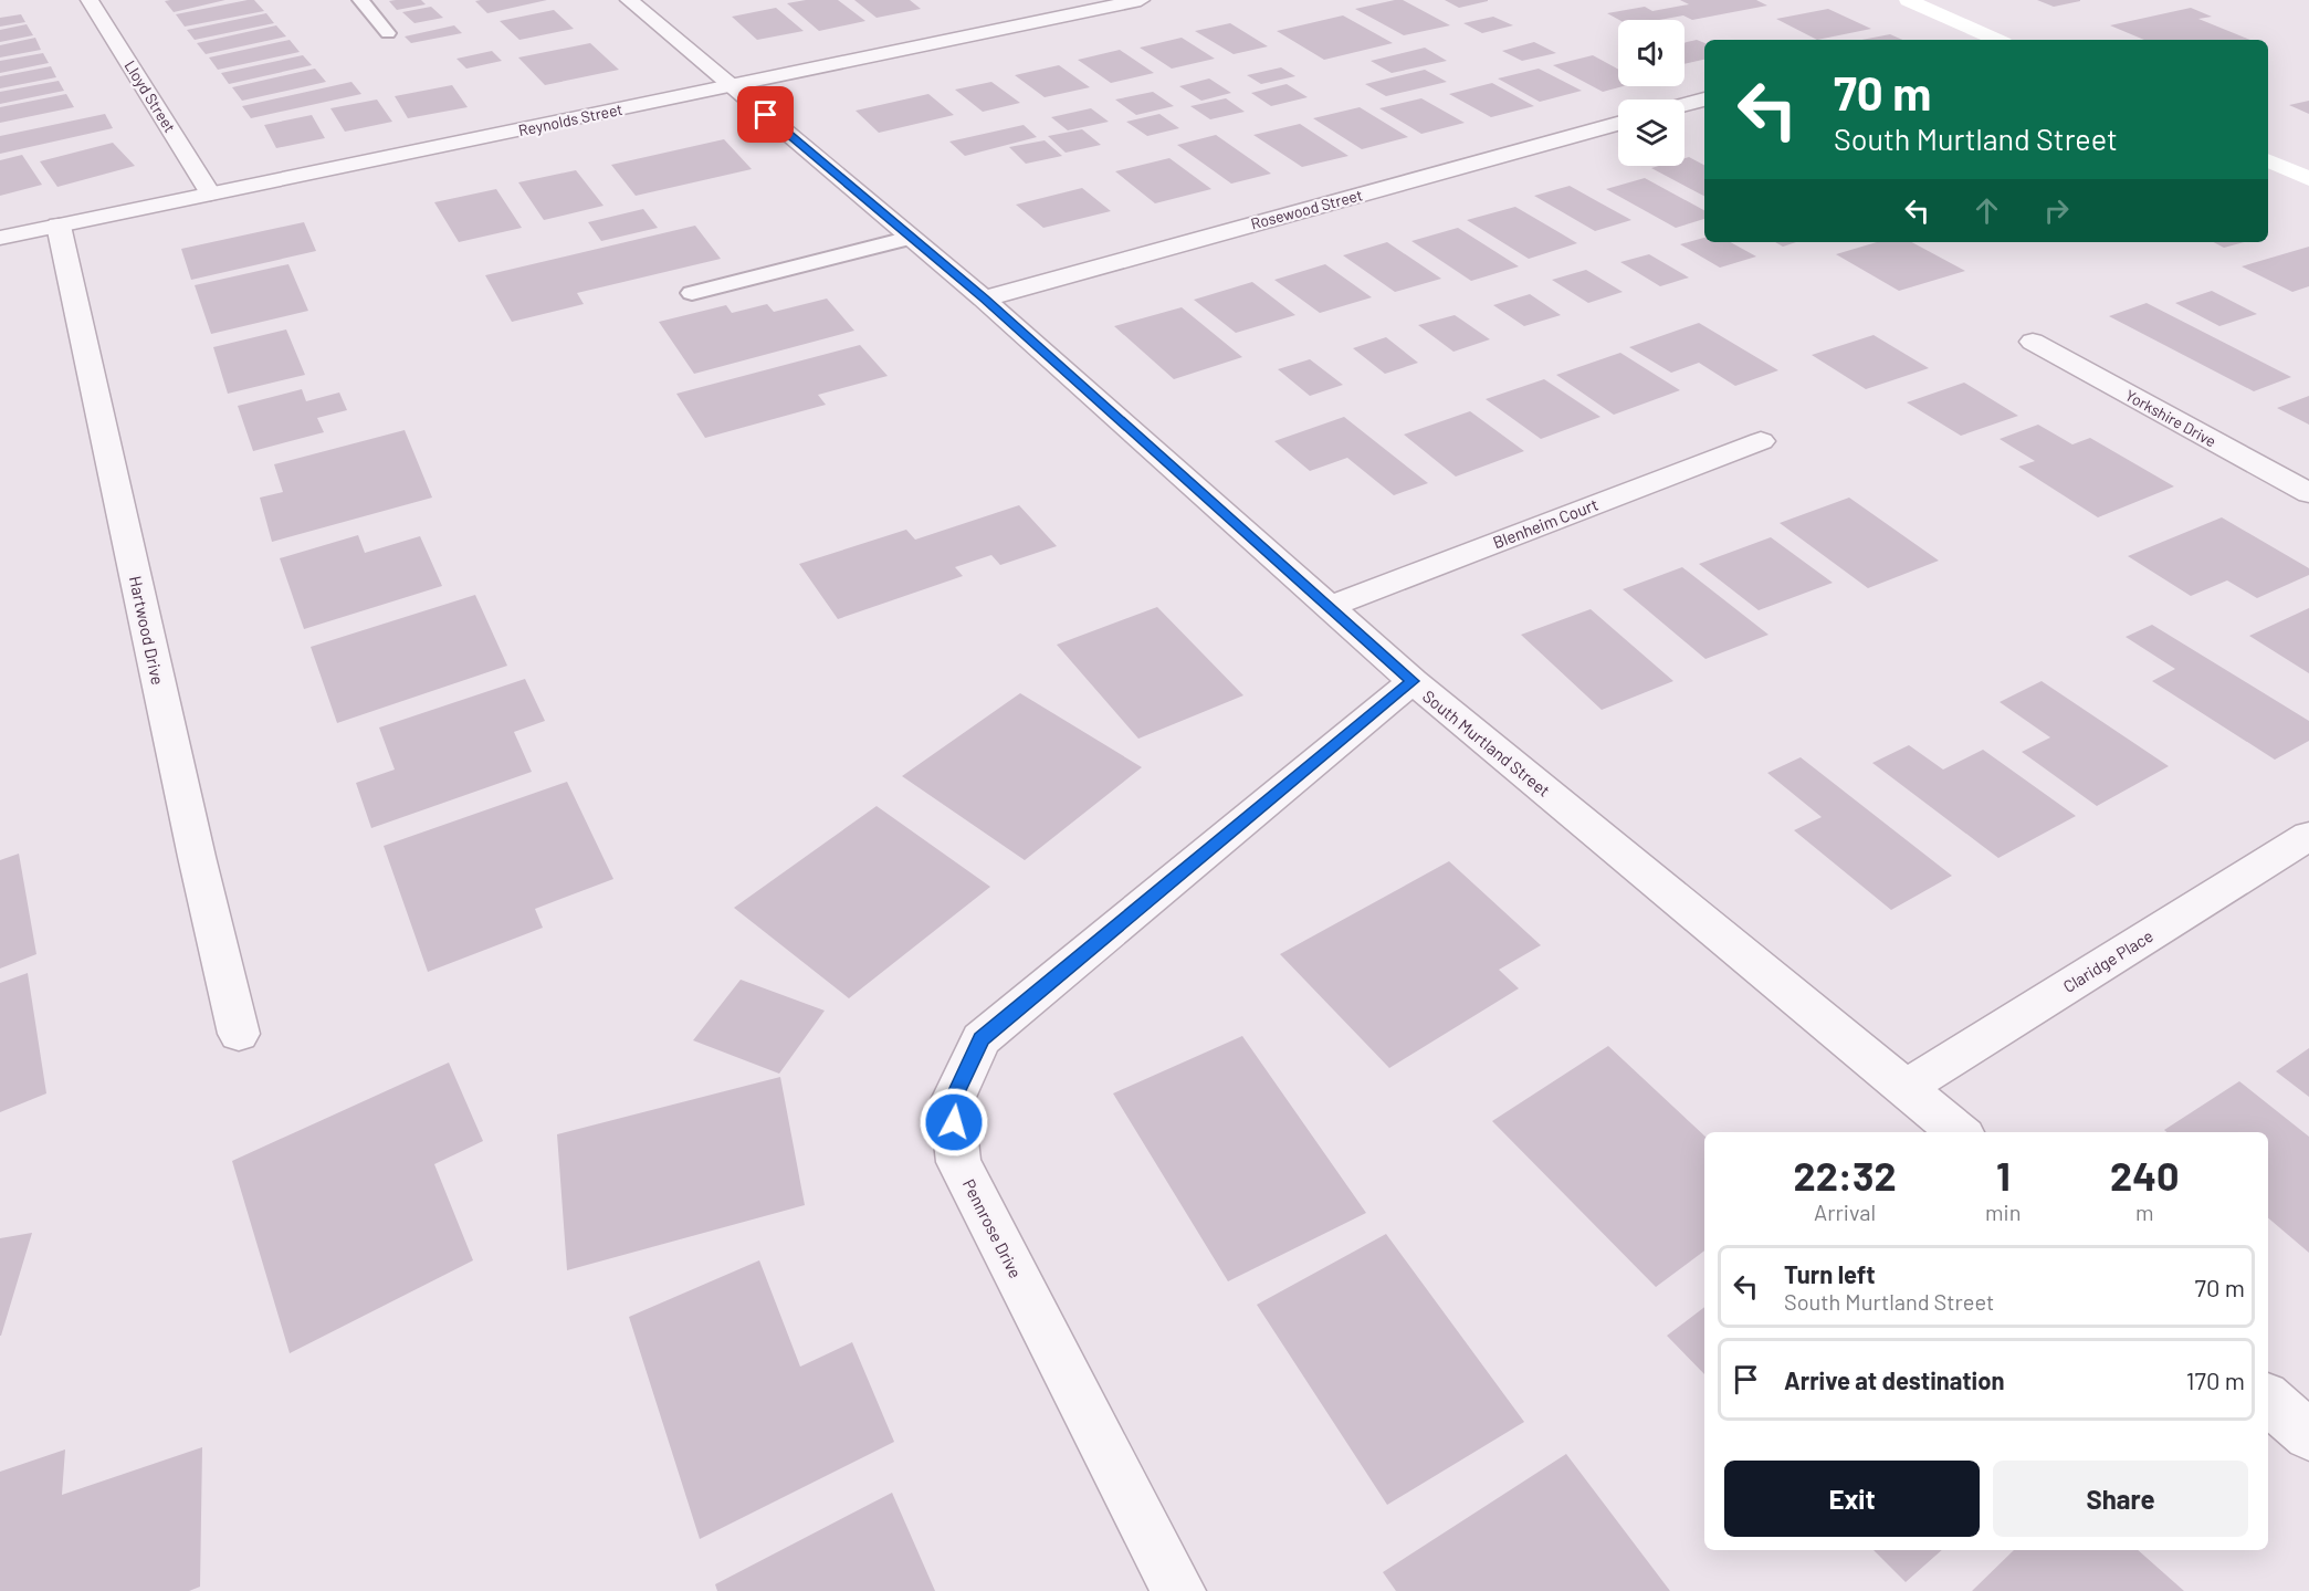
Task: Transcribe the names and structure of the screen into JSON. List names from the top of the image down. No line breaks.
{"streets":{"street":["Lloyd Street","Reynolds Street","Rosewood Street","Yorkshire Drive","Blenheim Court","Hartwood Drive","South Murtland Street","Claridge Place","Pennrose Drive"]},"crossings":[["Lloyd Street","Reynolds Street"],["Reynolds Street","Hartwood Drive"],["Reynolds Street","South Murtland Street"],["Rosewood Street","South Murtland Street"],["Blenheim Court","South Murtland Street"],["South Murtland Street","Claridge Place"],["South Murtland Street","Pennrose Drive"]],"page":{"turn":["70 m","South Murtland Street"],"eta":["22:32","Arrival","1","min","240","m"],"list":[{"name":"Turn left","note":"South Murtland Street","value":"70 m"},{"name":"Arrive at destination","value":"170 m"}],"buttons":["Exit","Share"]}}
